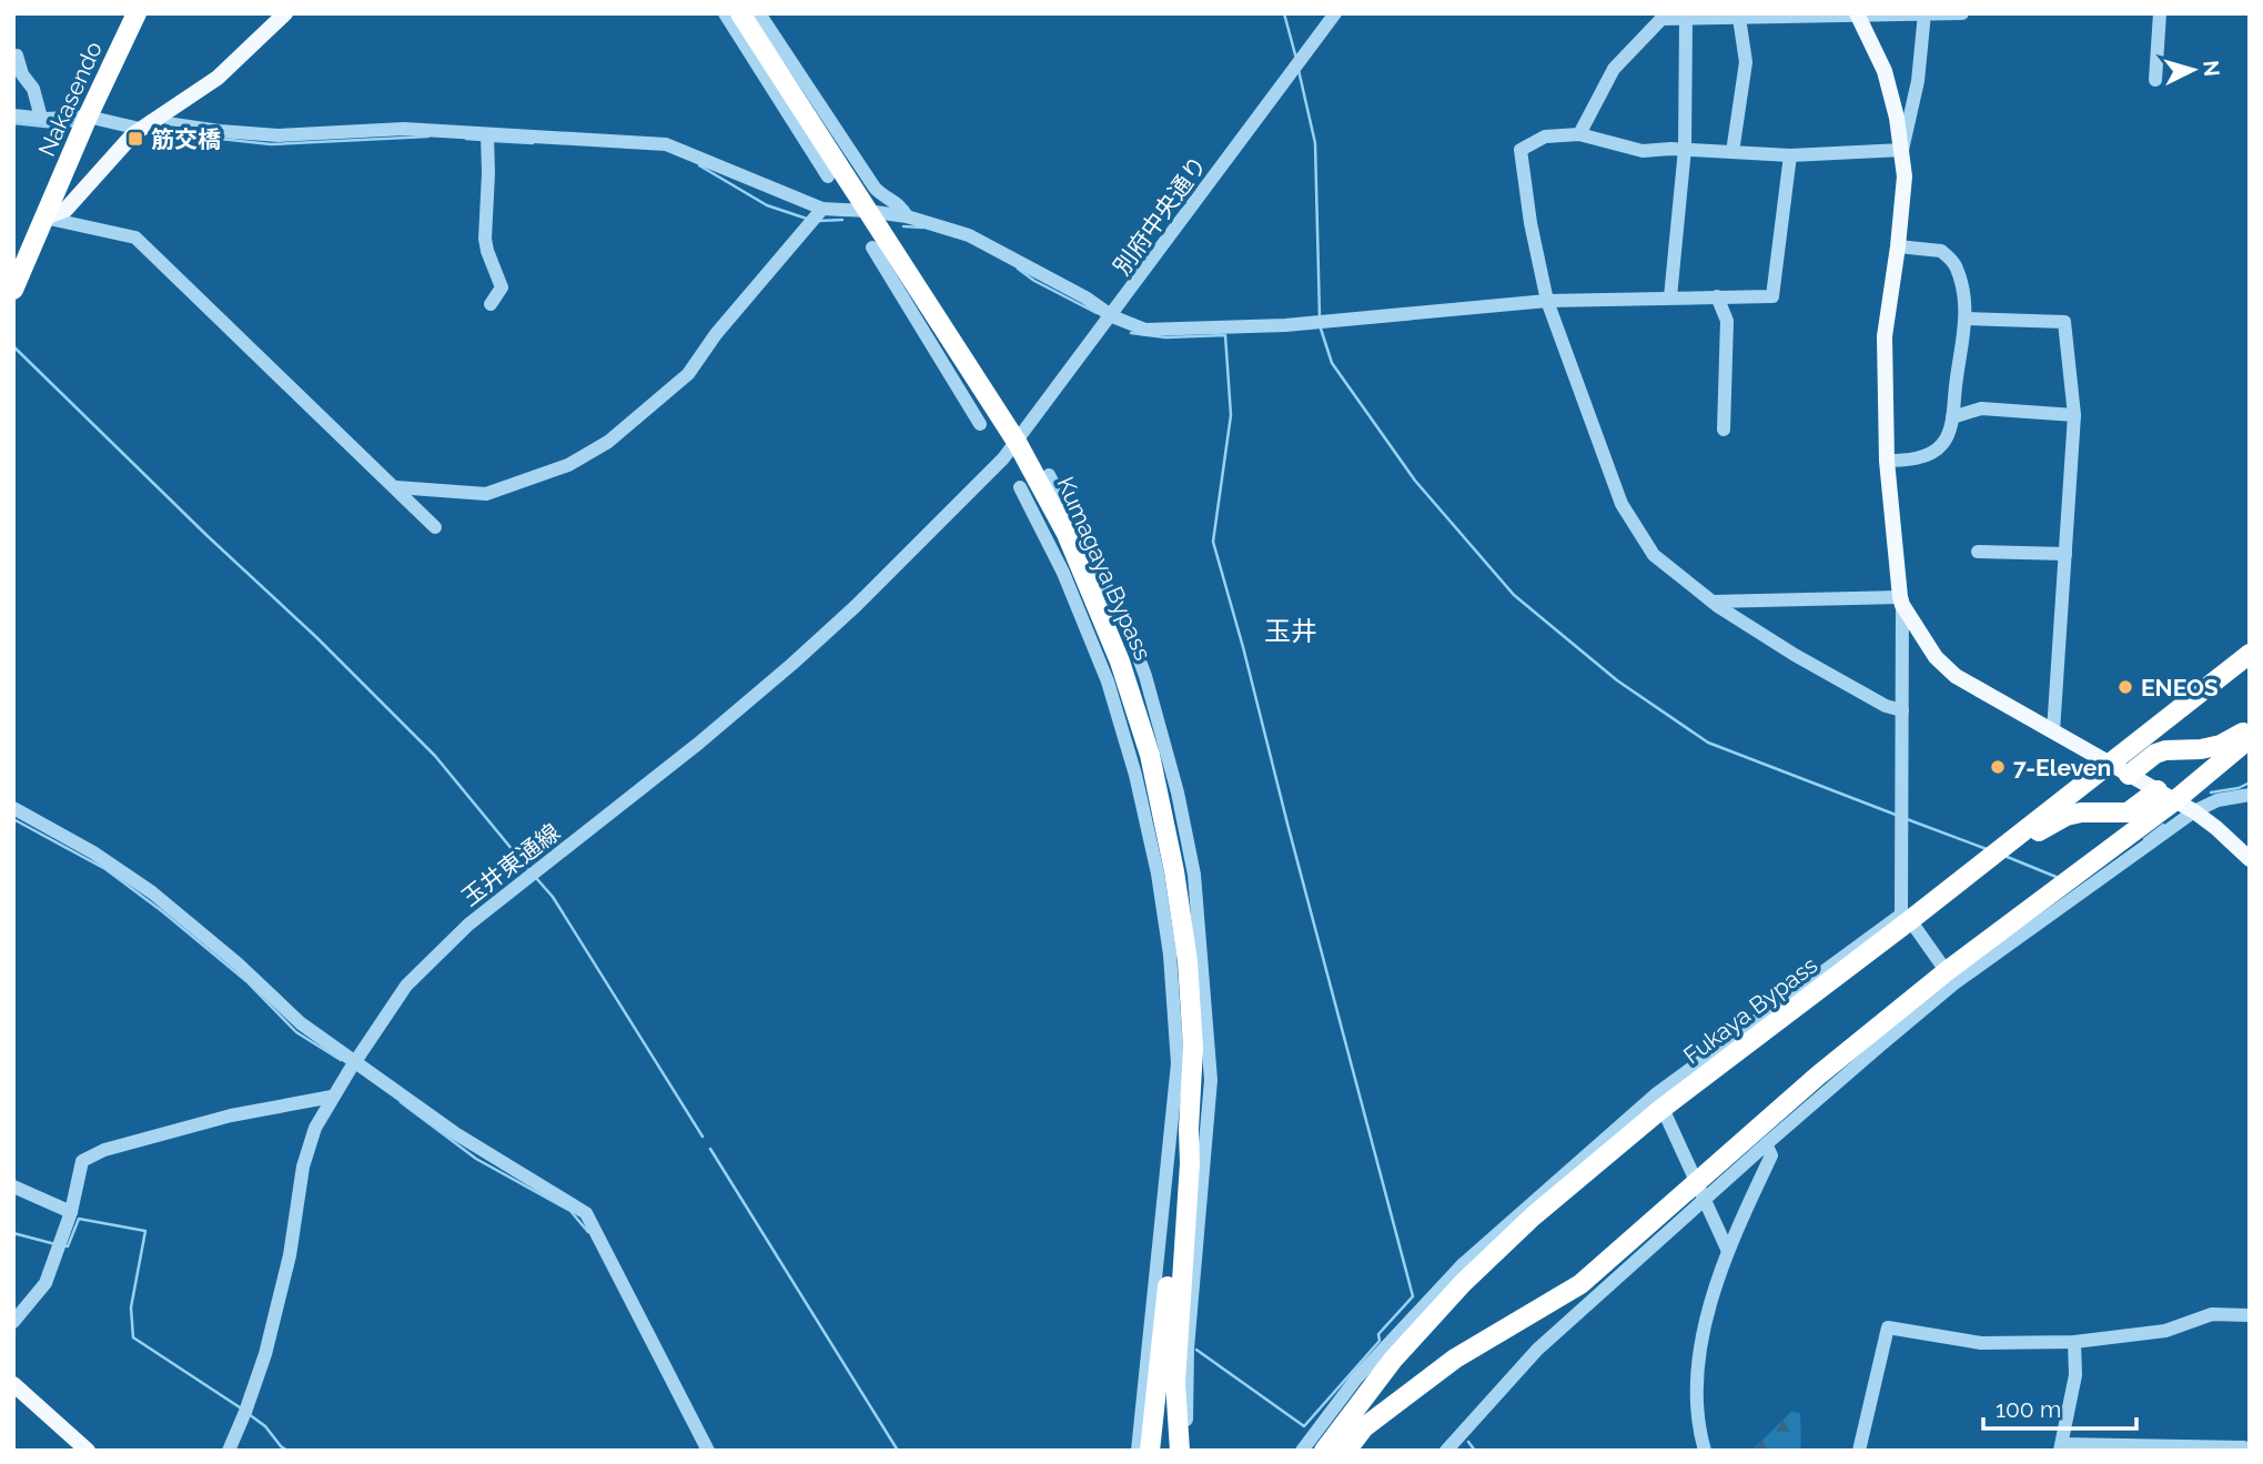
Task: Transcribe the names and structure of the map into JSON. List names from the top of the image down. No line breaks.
{"streets":{"highway":["Nakasendo","Kumagaya Bypass","Fukaya Bypass"],"street":["別府中央通り","玉井東通線"]},"crossings":[["別府中央通り","Kumagaya Bypass"],["別府中央通り","玉井東通線"],["Kumagaya Bypass","玉井東通線"]],"districts":["玉井"],"places":{"transit":["筋交橋"],"other":["ENEOS","7-Eleven"]},"scale_bar":"100 m","north":"right"}
